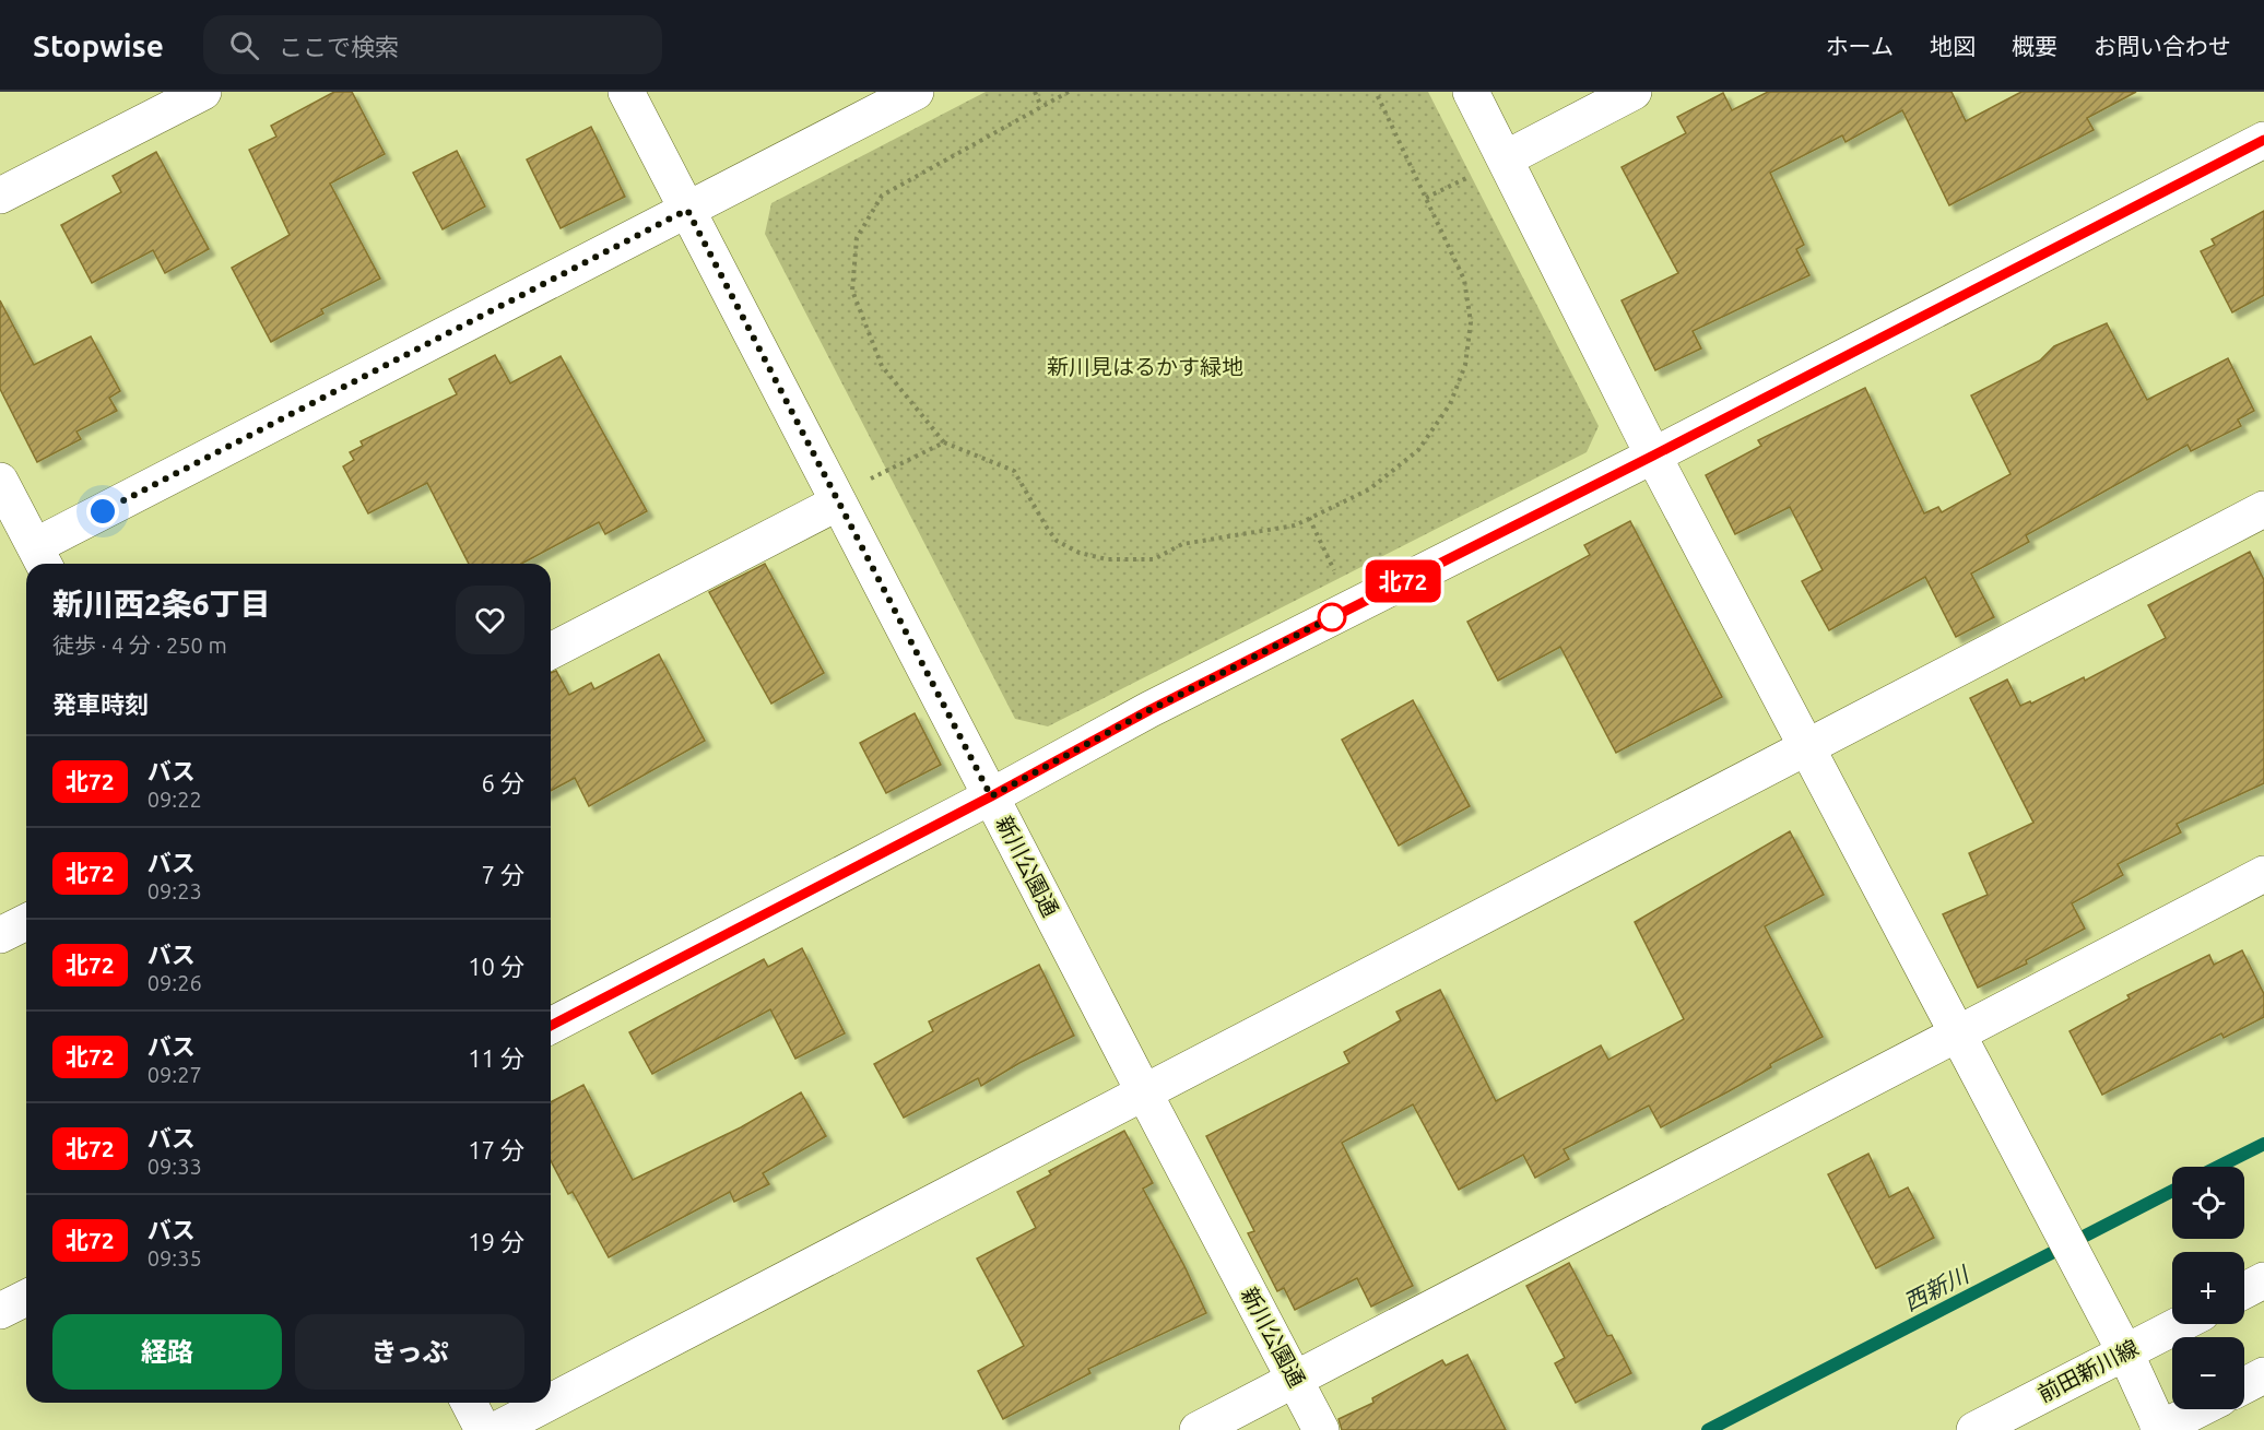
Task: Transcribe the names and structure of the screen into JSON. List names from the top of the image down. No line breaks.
{"streets":{"street":["新川公園通","前田新川線"]},"water":["西新川"],"parks":["新川見はるかす緑地"],"lines":["bus line 北72"],"page":{"header":"Stopwise","search":"ここで検索","nav":["ホーム","地図","概要","お問い合わせ"],"on_map":"北72","heading":[["新川西2条6丁目","徒歩 · 4 分 · 250 m"],"発車時刻"],"list":[{"mark":"北72","name":"バス","note":"09:22","value":"6 分"},{"mark":"北72","name":"バス","note":"09:23","value":"7 分"},{"mark":"北72","name":"バス","note":"09:26","value":"10 分"},{"mark":"北72","name":"バス","note":"09:27","value":"11 分"},{"mark":"北72","name":"バス","note":"09:33","value":"17 分"},{"mark":"北72","name":"バス","note":"09:35","value":"19 分"}],"map_buttons":["+","−"],"buttons":["経路","きっぷ"]}}
